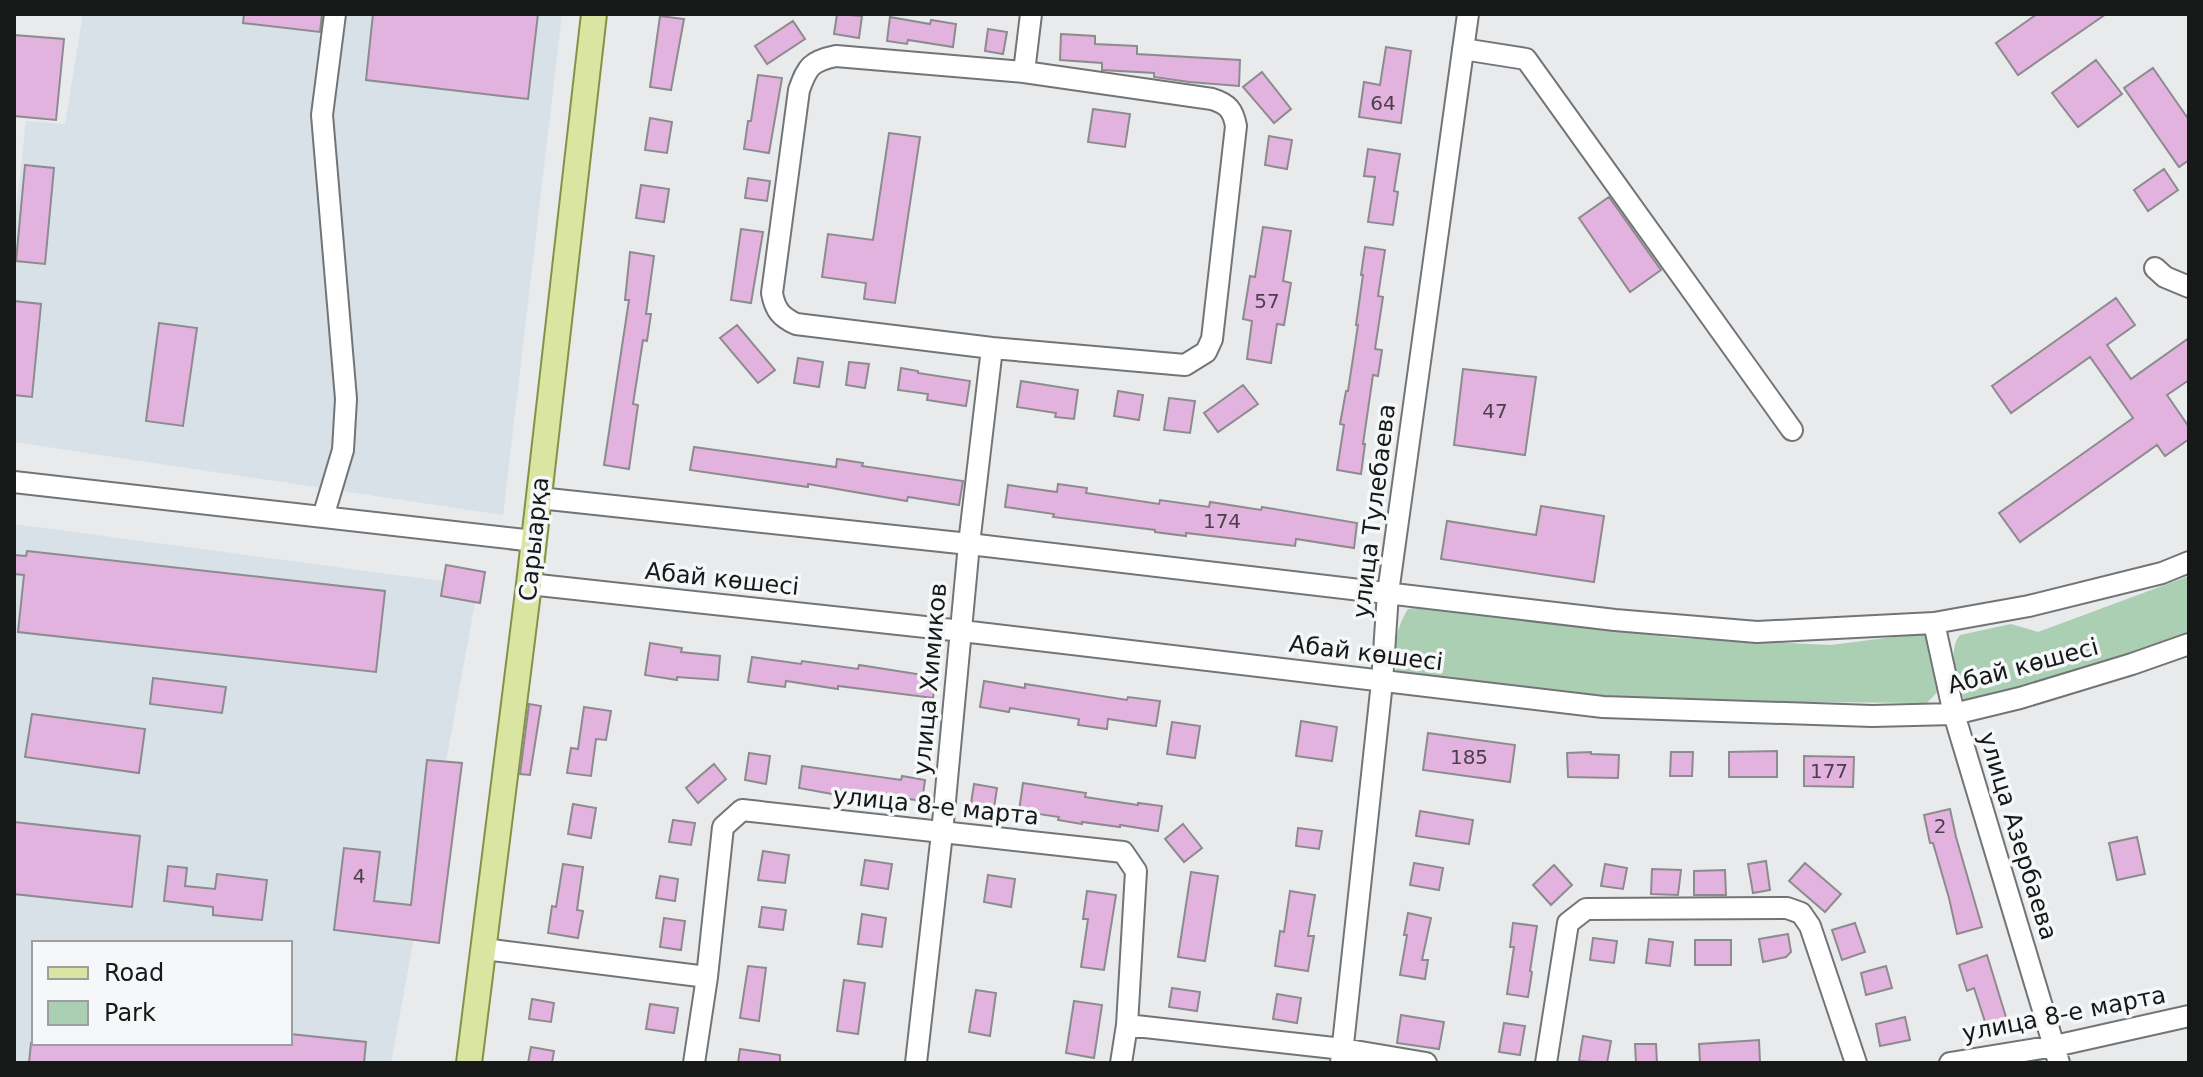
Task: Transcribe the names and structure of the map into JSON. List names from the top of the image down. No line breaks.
{"streets":{"main road":["Сарыарқа"],"street":["улица Тулебаева","Абай көшесі","улица Химиков","улица 8-е марта","улица Азербаева"]},"crossings":[["улица Тулебаева","Абай көшесі"],["Сарыарқа","Абай көшесі"],["Абай көшесі","улица Химиков"],["Абай көшесі","улица Азербаева"],["улица Химиков","улица 8-е марта"],["улица 8-е марта","улица Азербаева"]],"house_numbers":["64","57","47","174","185","177","2","4"],"legend":["Road","Park"]}
